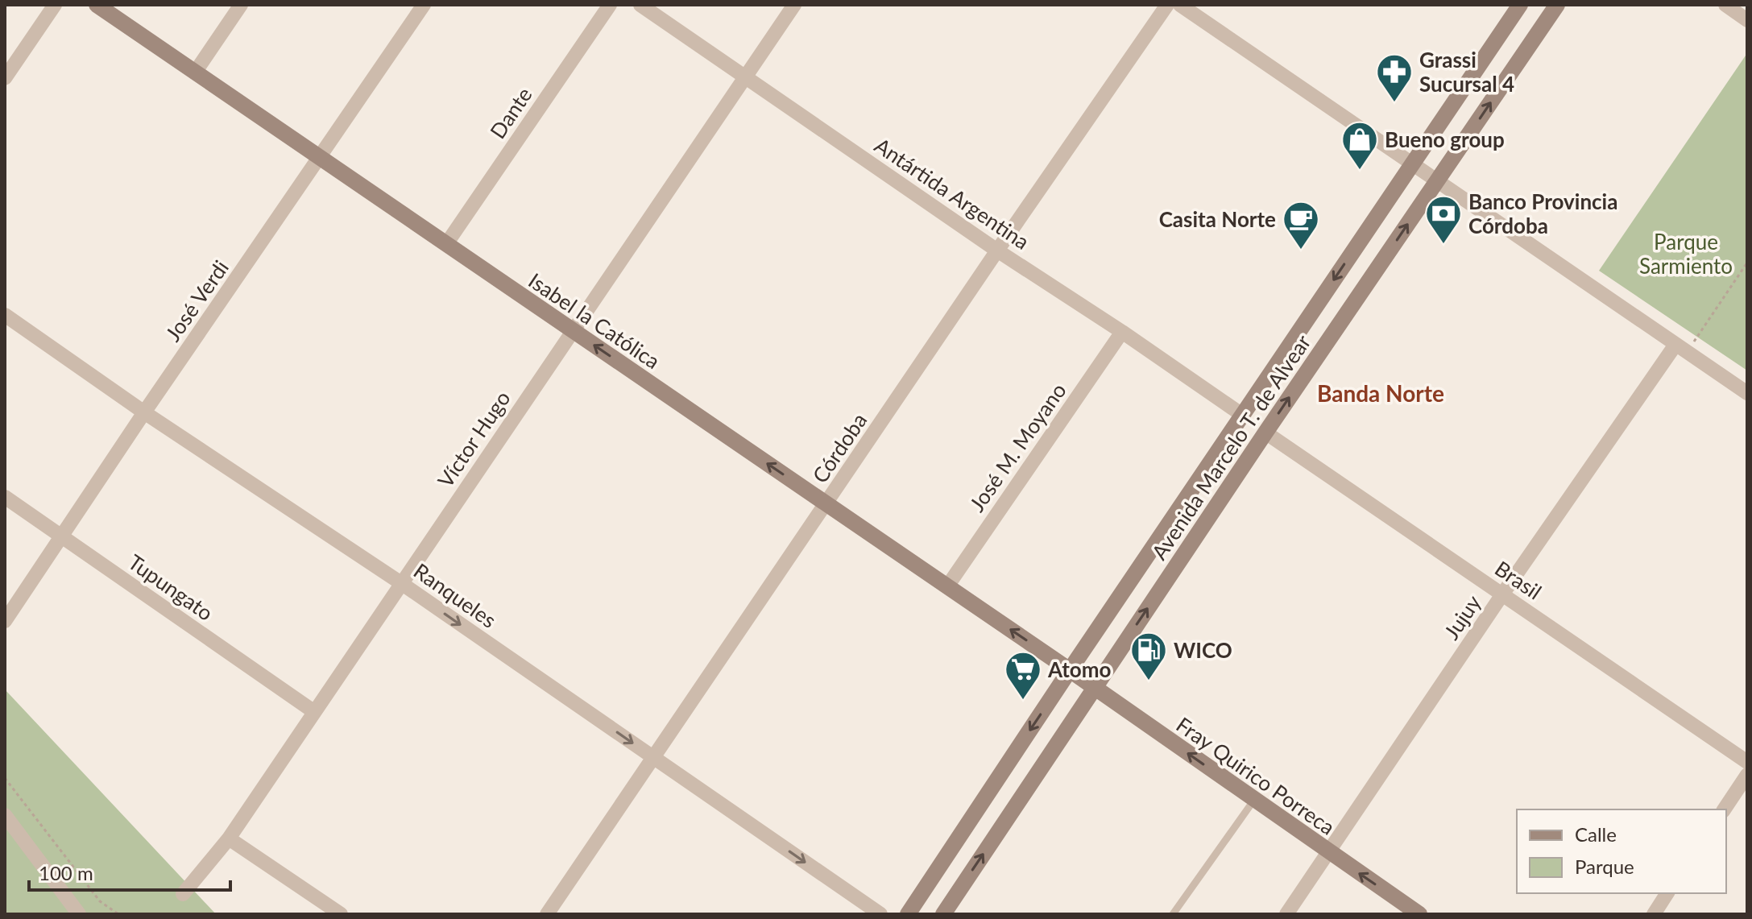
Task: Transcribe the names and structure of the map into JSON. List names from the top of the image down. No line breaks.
{"streets":{"main road":["Isabel la Católica","Avenida Marcelo T. de Alvear","Fray Quirico Porreca"],"street":["Dante","Antártida Argentina","José Verdi","Víctor Hugo","José M. Moyano","Córdoba","Brasil","Tupungato","Ranqueles","Jujuy"]},"crossings":[["Dante","Isabel la Católica"],["Antártida Argentina","Víctor Hugo"],["Antártida Argentina","José M. Moyano"],["Antártida Argentina","Avenida Marcelo T. de Alvear"],["Antártida Argentina","Córdoba"],["José Verdi","Isabel la Católica"],["José Verdi","Tupungato"],["José Verdi","Ranqueles"],["Isabel la Católica","Víctor Hugo"],["Isabel la Católica","José M. Moyano"],["Isabel la Católica","Avenida Marcelo T. de Alvear"],["Isabel la Católica","Córdoba"],["Isabel la Católica","Fray Quirico Porreca"],["Víctor Hugo","Tupungato"],["Víctor Hugo","Ranqueles"],["Avenida Marcelo T. de Alvear","Brasil"],["Avenida Marcelo T. de Alvear","Fray Quirico Porreca"],["Córdoba","Ranqueles"],["Brasil","Jujuy"],["Jujuy","Fray Quirico Porreca"]],"one_way":["Isabel la Católica","Ranqueles","Fray Quirico Porreca"],"districts":["Banda Norte"],"parks":["Parque Sarmiento"],"places":{"pharmacy":["Grassi Sucursal 4"],"shop":["Bueno group"],"bank":["Banco Provincia Córdoba"],"cafe":["Casita Norte"],"fuel station":["WICO"],"supermarket":["Atomo"]},"legend":["Calle","Parque"],"scale_bar":"100 m"}
